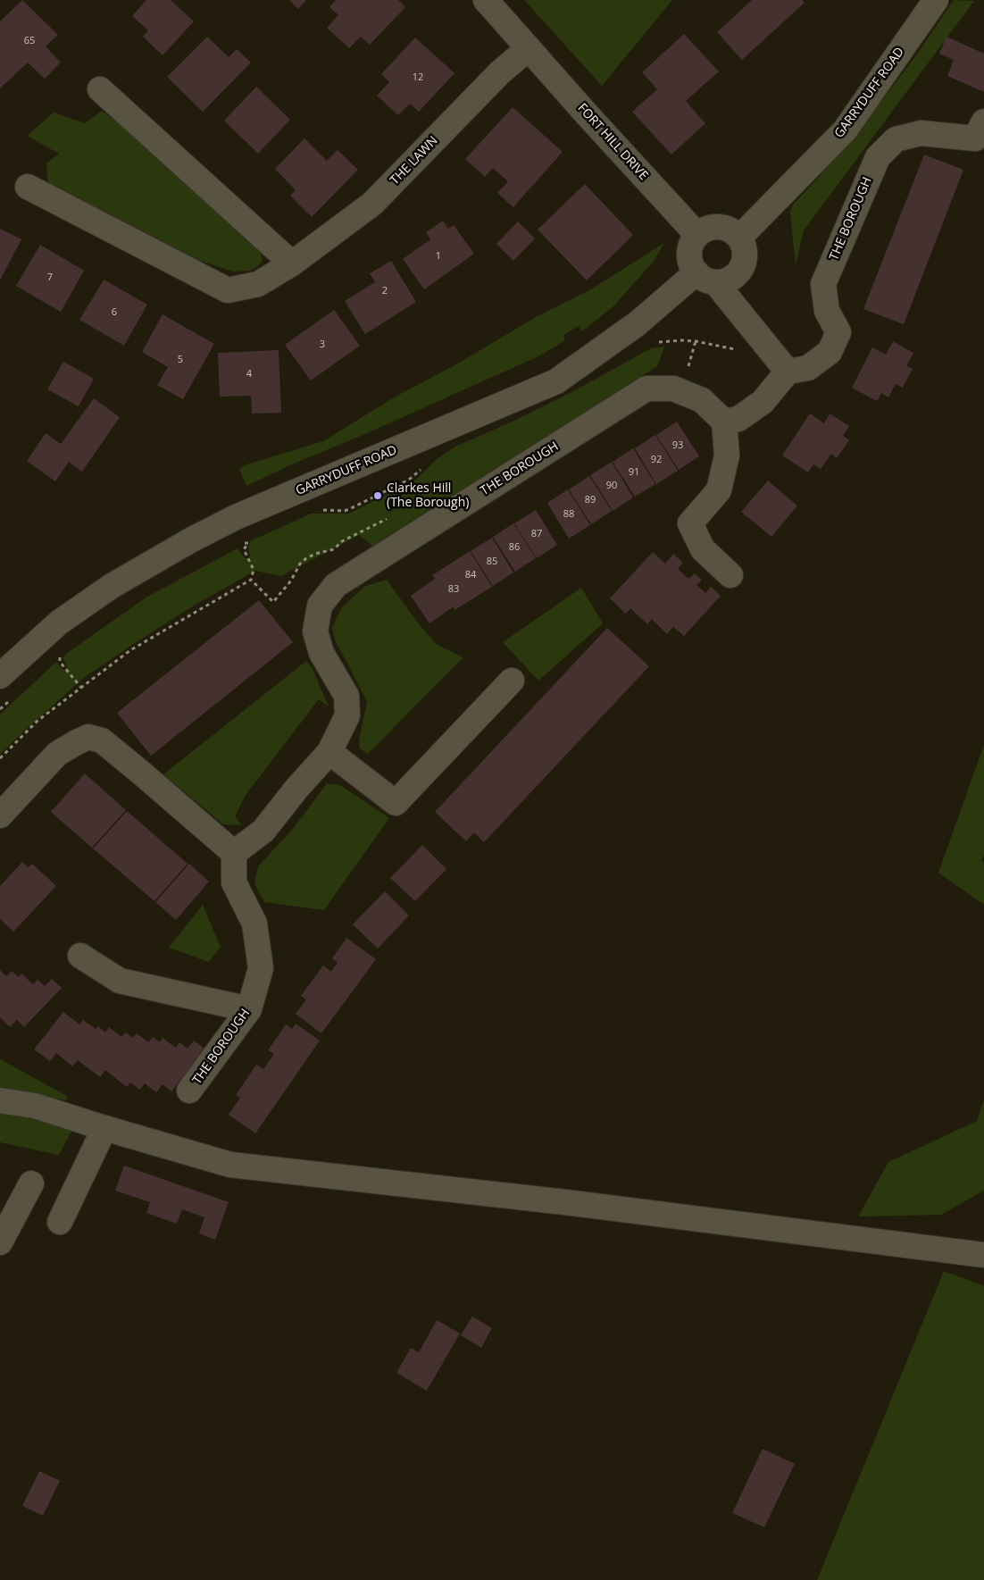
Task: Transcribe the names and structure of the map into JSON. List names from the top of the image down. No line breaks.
{"streets":{"street":["GARRYDUFF ROAD","FORT HILL DRIVE","THE LAWN","THE BOROUGH"]},"crossings":[["GARRYDUFF ROAD","FORT HILL DRIVE"],["FORT HILL DRIVE","THE LAWN"]],"places":["Clarkes Hill (The Borough)"],"house_numbers":["65","12","1","7","2","6","3","5","4","93","92","91","90","89","88","87","86","85","84","83"]}
